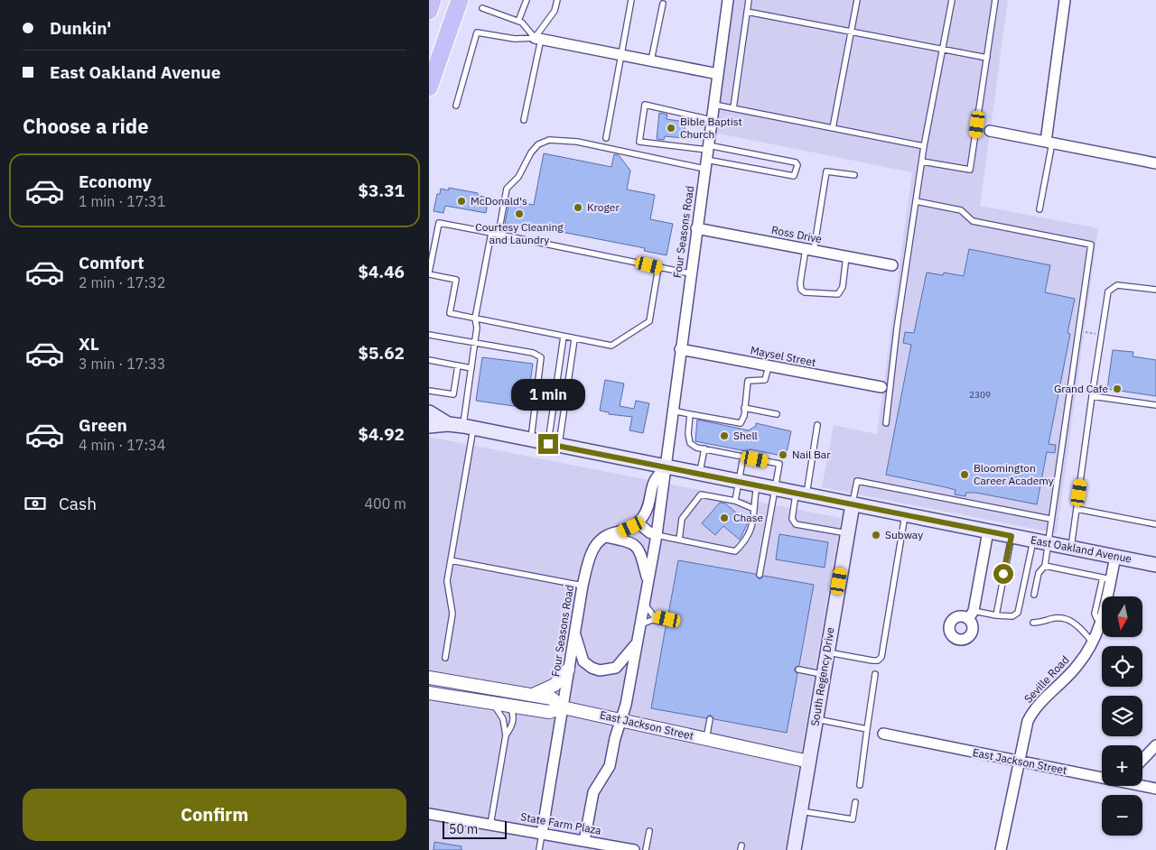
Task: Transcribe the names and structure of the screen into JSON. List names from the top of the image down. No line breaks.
{"streets":{"main road":["East Oakland Avenue","South Regency Drive"],"street":["Four Seasons Road","Ross Drive","Maysel Street","Seville Road","East Jackson Street","State Farm Plaza"]},"crossings":[["Four Seasons Road","Ross Drive"],["Four Seasons Road","Maysel Street"],["Four Seasons Road","East Oakland Avenue"],["Four Seasons Road","East Jackson Street"],["Four Seasons Road","State Farm Plaza"],["East Oakland Avenue","South Regency Drive"],["East Oakland Avenue","Seville Road"],["South Regency Drive","East Jackson Street"],["Seville Road","East Jackson Street"]],"places":["Bible Baptist Church","McDonald's","Kroger","Courtesy Cleaning and Laundry","Grand Cafe","Shell","Nail Bar","Bloomington Career Academy","Chase","Subway"],"house_numbers":["2309"],"scale_bar":"50 m","north":"bottom","page":{"banner":["Dunkin'","East Oakland Avenue"],"heading":"Choose a ride","list":[{"name":"Economy","note":"1 min · 17:31","value":"$3.31"},{"name":"Comfort","note":"2 min · 17:32","value":"$4.46"},{"name":"XL","note":"3 min · 17:33","value":"$5.62"},{"name":"Green","note":"4 min · 17:34","value":"$4.92"}],"bubble":"1 min","pay":["Cash","400 m"],"map_buttons":["+","−"],"buttons":"Confirm","scale":"50 m"}}
